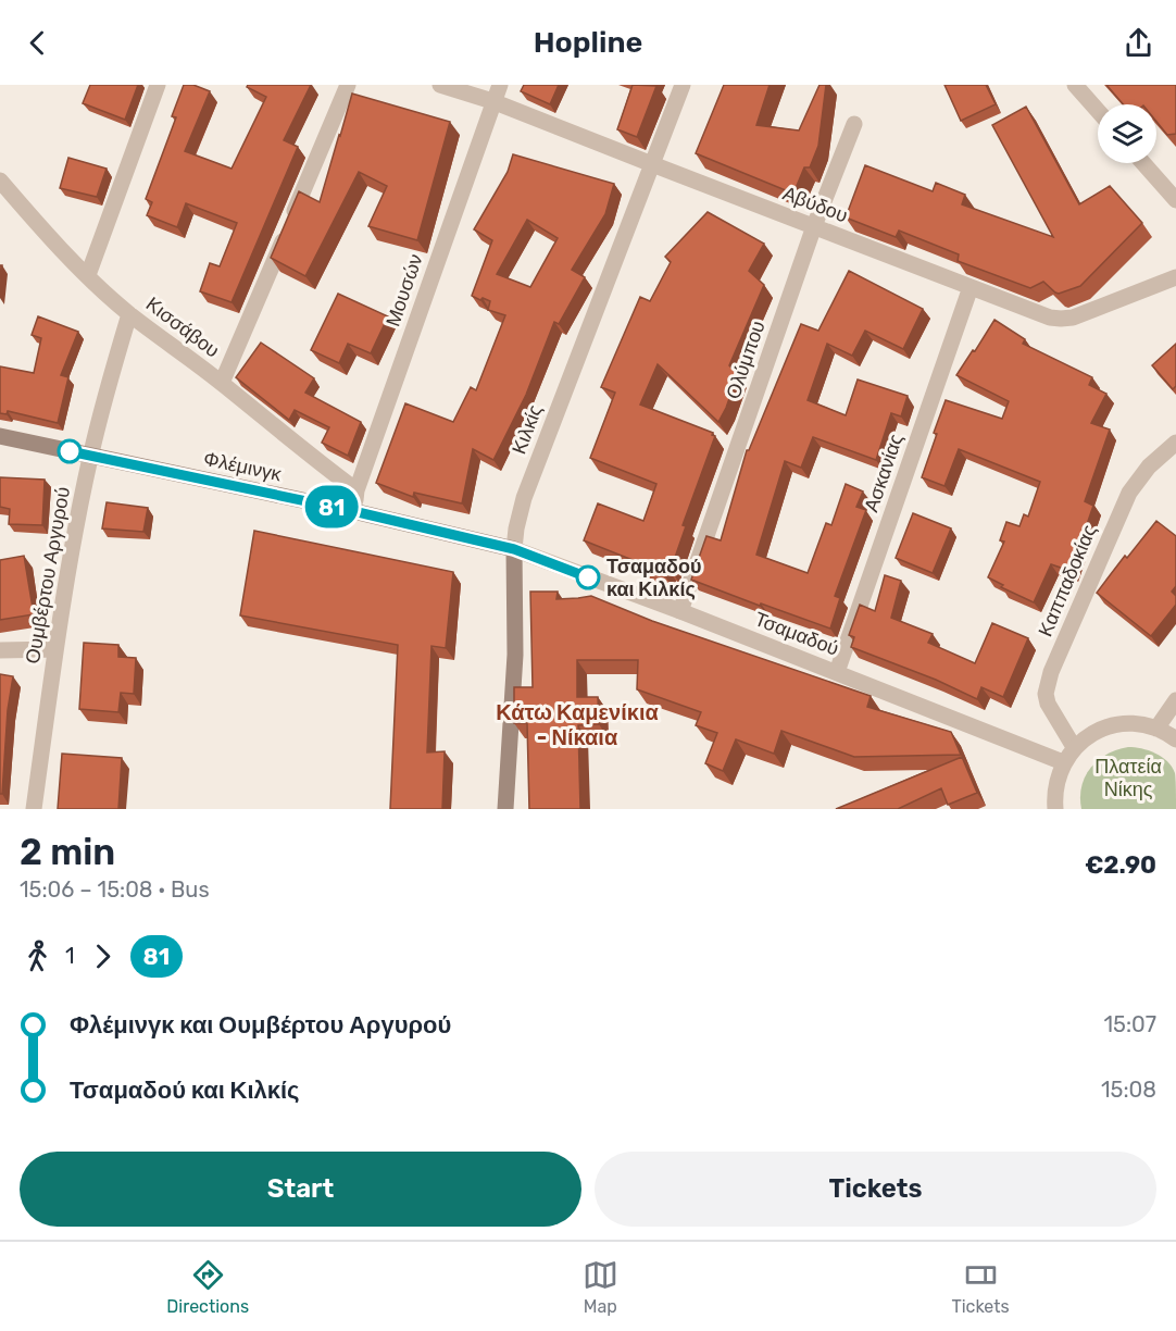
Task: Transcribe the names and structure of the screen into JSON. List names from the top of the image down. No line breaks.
{"streets":{"main road":["Κιλκίς","Φλέμινγκ"],"street":["Αβύδου","Μουσών","Κισσάβου","Ολύμπου","Ασκανίας","Ουμβέρτου Αργυρού","Καππαδοκίας","Τσαμαδού"]},"crossings":[["Αβύδου","Μουσών"],["Αβύδου","Ολύμπου"],["Αβύδου","Κιλκίς"],["Αβύδου","Ασκανίας"],["Μουσών","Κισσάβου"],["Μουσών","Φλέμινγκ"],["Κισσάβου","Ουμβέρτου Αργυρού"],["Ολύμπου","Τσαμαδού"],["Κιλκίς","Φλέμινγκ"],["Κιλκίς","Τσαμαδού"],["Φλέμινγκ","Ουμβέρτου Αργυρού"],["Φλέμινγκ","Τσαμαδού"],["Ασκανίας","Τσαμαδού"]],"districts":["Κάτω Καμενίκια - Νίκαια"],"parks":["Πλατεία Νίκης"],"places":["Τσαμαδού και Κιλκίς"],"lines":["bus line 81"],"page":{"header":"Hopline","on_map":"81","heading":["2 min","15:06 – 15:08 · Bus","€2.90"],"legs":["1","81"],"list":[{"name":"Φλέμινγκ και Ουμβέρτου Αργυρού","value":"15:07"},{"name":"Τσαμαδού και Κιλκίς","value":"15:08"}],"buttons":["Start","Tickets"],"tabs":["Directions","Map","Tickets"]}}
